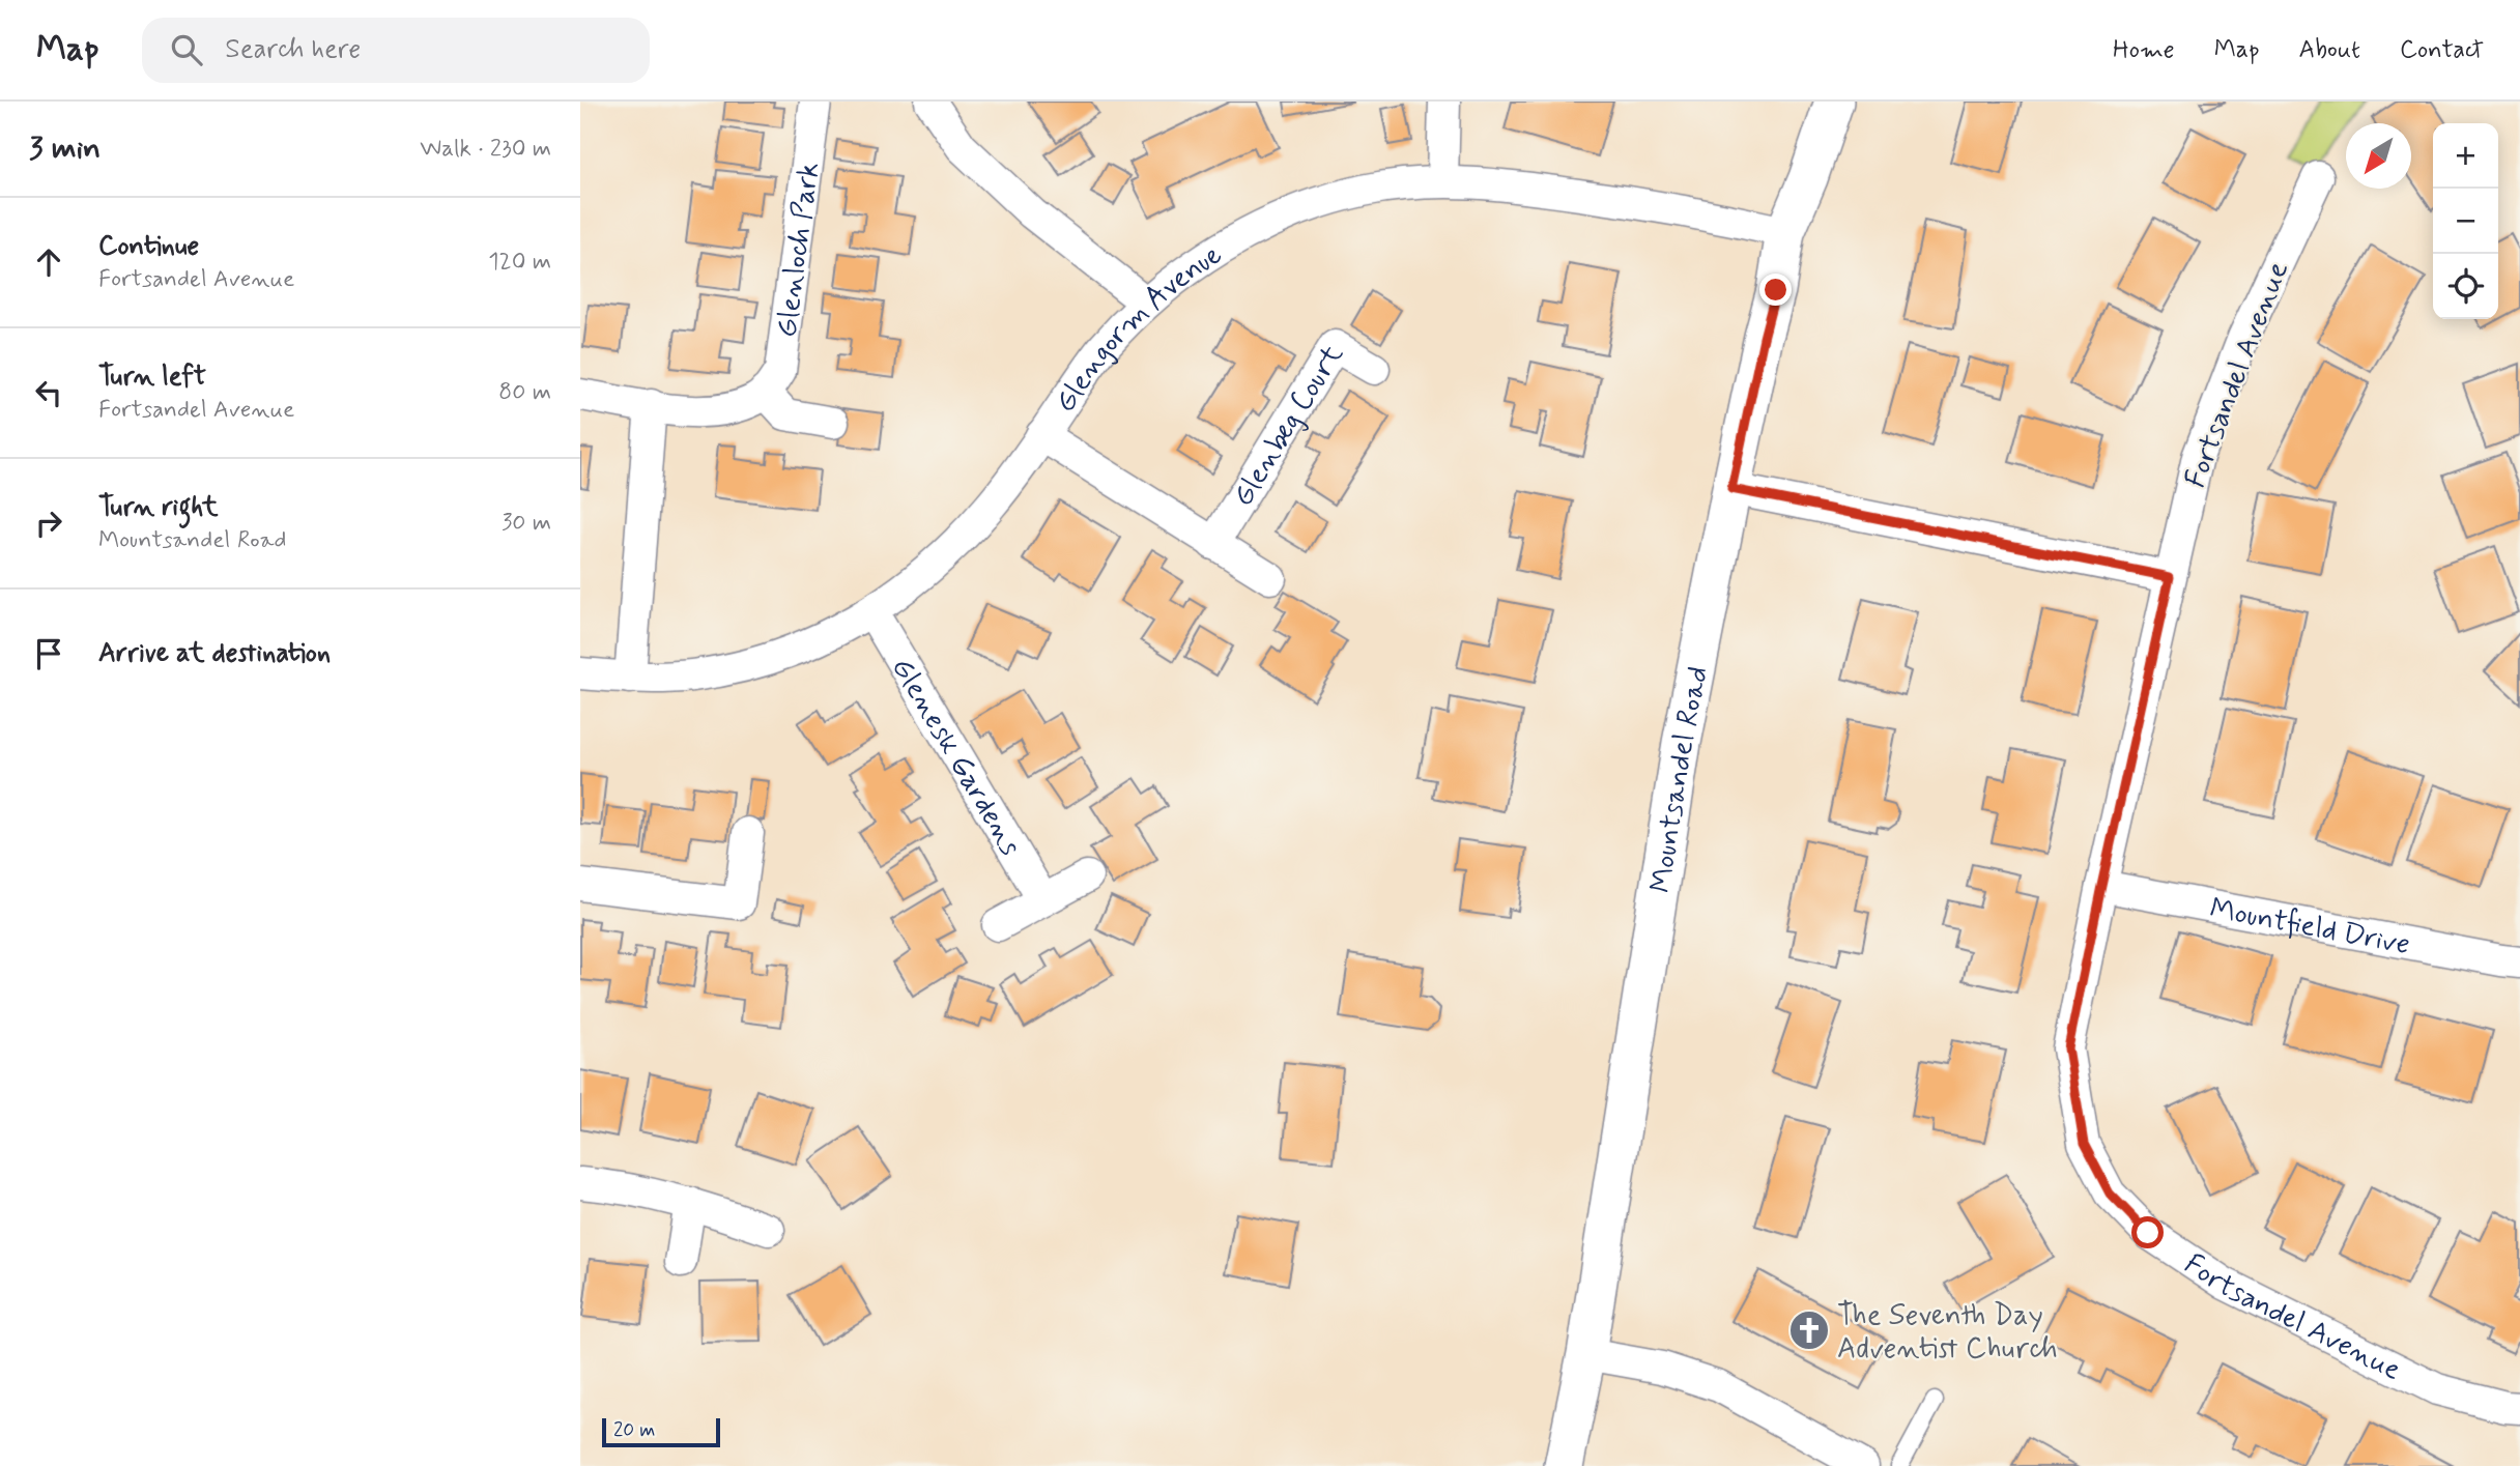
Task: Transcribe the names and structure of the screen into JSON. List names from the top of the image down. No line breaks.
{"streets":{"street":["Glenloch Park","Glengorm Avenue","Fortsandel Avenue","Glenbeg Court","Glenesk Gardens","Mountsandel Road","Mountfield Drive"]},"crossings":[["Glengorm Avenue","Glenbeg Court"],["Glengorm Avenue","Glenesk Gardens"],["Glengorm Avenue","Mountsandel Road"],["Fortsandel Avenue","Mountfield Drive"]],"places":{"church":["The Seventh Day Adventist Church"]},"scale_bar":"20 m","north":"bottom left","page":{"header":"Map","search":"Search here","nav":["Home","Map","About","Contact"],"heading":["3 min","Walk · 230 m"],"map_buttons":["+","−"],"list":[["Continue","Fortsandel Avenue","120 m"],["Turn left","Fortsandel Avenue","80 m"],["Turn right","Mountsandel Road","30 m"],"Arrive at destination"],"scale":"20 m"}}
